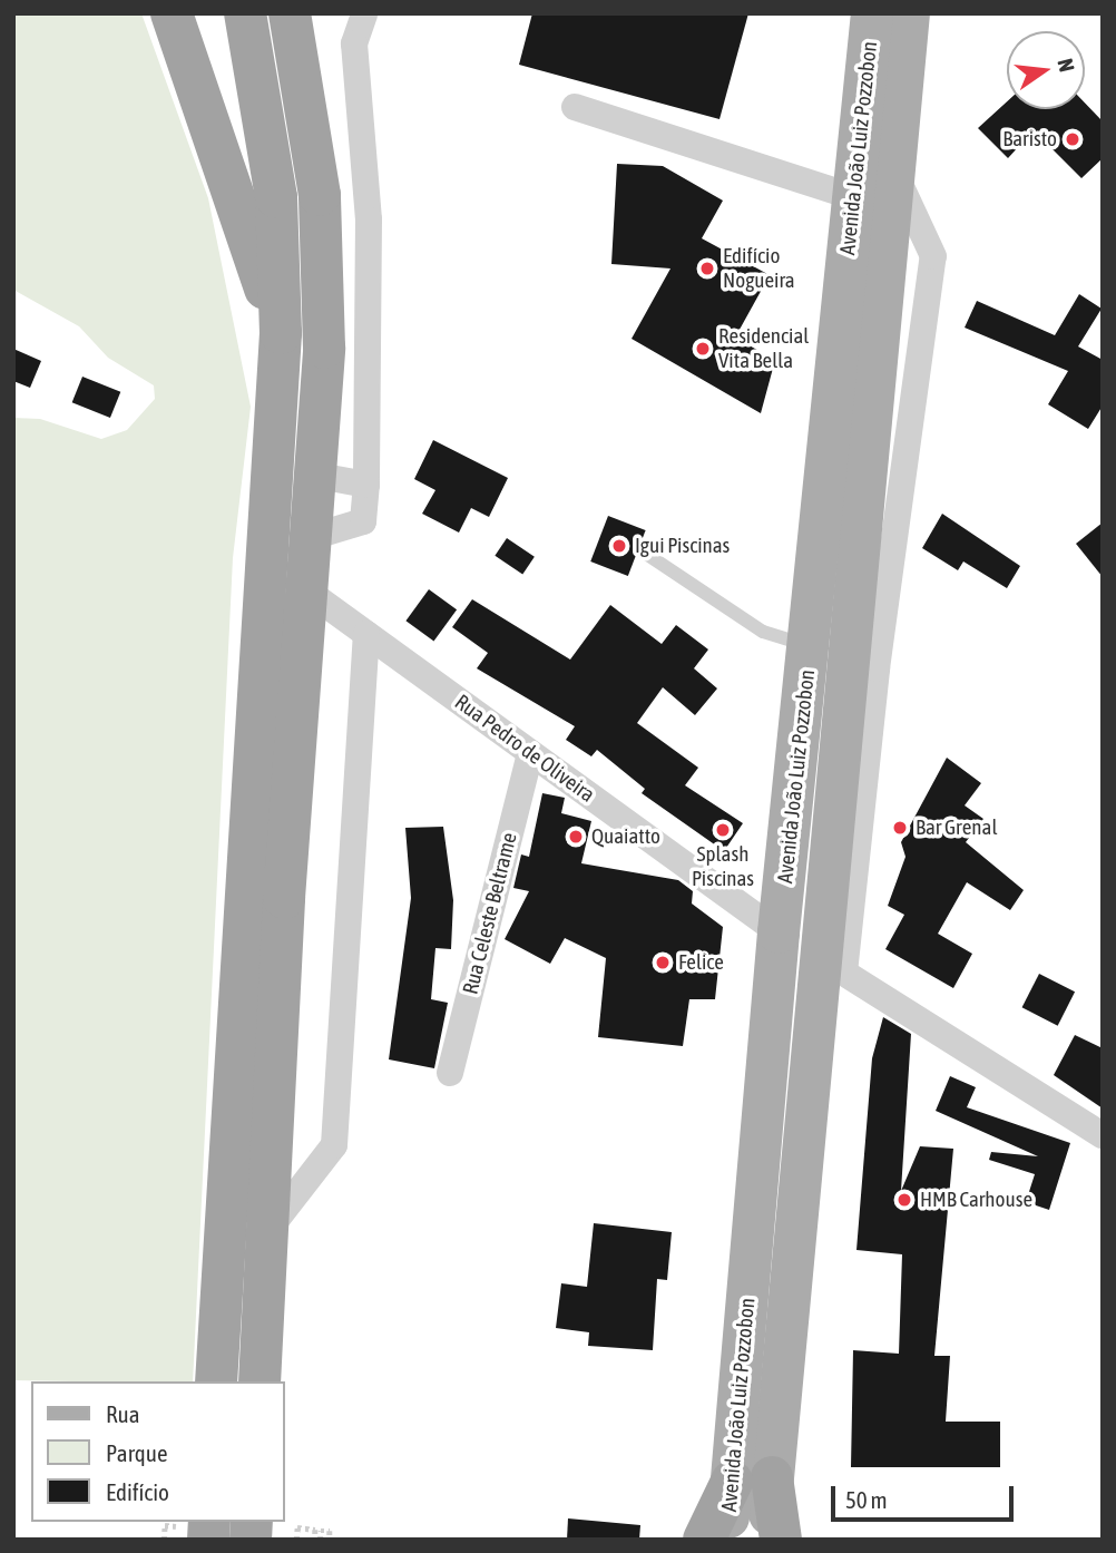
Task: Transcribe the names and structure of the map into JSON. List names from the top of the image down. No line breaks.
{"streets":{"main road":["Avenida João Luiz Pozzobon"],"street":["Rua Pedro de Oliveira","Rua Celeste Beltrame"]},"crossings":[["Avenida João Luiz Pozzobon","Rua Pedro de Oliveira"],["Rua Pedro de Oliveira","Rua Celeste Beltrame"]],"places":["Baristo","Edifício Nogueira","Residencial Vita Bella","Igui Piscinas","Bar Grenal","Splash Piscinas","Quaiatto","Felice","HMB Carhouse"],"legend":["Rua","Parque","Edifício"],"scale_bar":"50 m","north":"right"}
